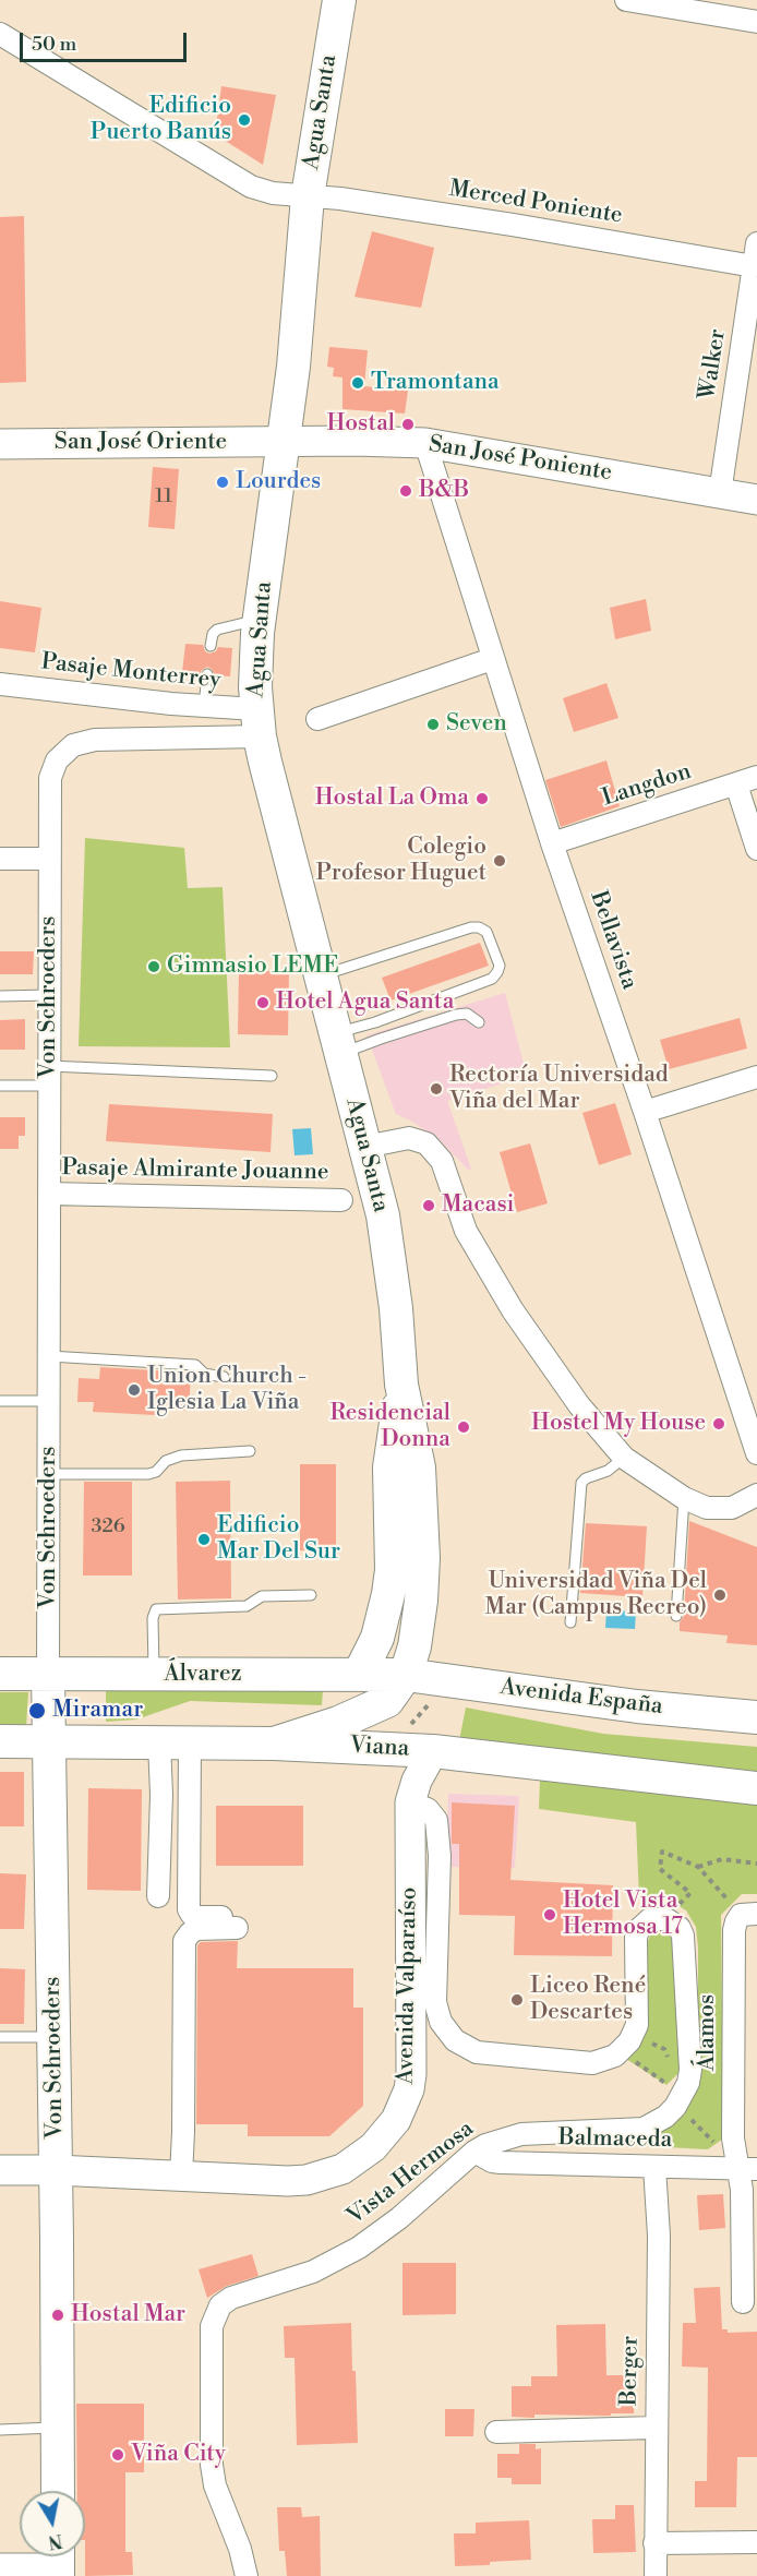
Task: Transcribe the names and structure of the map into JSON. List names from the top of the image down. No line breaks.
{"streets":{"main road":["Agua Santa","Von Schroeders","Álvarez","Avenida España","Viana"],"street":["Merced Poniente","Walker","San José Oriente","San José Poniente","Pasaje Monterrey","Langdon","Bellavista","Pasaje Almirante Jouanne","Avenida Valparaíso","Álamos","Balmaceda","Vista Hermosa","Berger"]},"crossings":[["Agua Santa","Merced Poniente"],["Agua Santa","San José Oriente"],["Agua Santa","San José Poniente"],["Agua Santa","Pasaje Monterrey"],["Agua Santa","Von Schroeders"],["Agua Santa","Álvarez"],["Agua Santa","Avenida España"],["Agua Santa","Viana"],["Merced Poniente","Walker"],["Walker","San José Poniente"],["San José Oriente","San José Poniente"],["San José Poniente","Bellavista"],["Pasaje Monterrey","Von Schroeders"],["Langdon","Bellavista"],["Von Schroeders","Pasaje Almirante Jouanne"],["Von Schroeders","Álvarez"],["Von Schroeders","Viana"],["Von Schroeders","Avenida Valparaíso"],["Álvarez","Avenida España"],["Viana","Avenida Valparaíso"],["Álamos","Balmaceda"],["Balmaceda","Vista Hermosa"],["Balmaceda","Berger"]],"places":["Edificio Puerto Banús","Tramontana","Hostal","Lourdes","B&B","Seven","Hostal La Oma","Colegio Profesor Huguet","Gimnasio LEME","Hotel Agua Santa","Rectoría Universidad Viña del Mar","Macasi","Union Church - Iglesia La Viña","Hostel My House","Residencial Donna","Edificio Mar Del Sur","Universidad Viña Del Mar (Campus Recreo)","Miramar","Hotel Vista Hermosa 17","Liceo René Descartes","Hostal Mar","Viña City"],"house_numbers":["11","326"],"scale_bar":"50 m","north":"bottom"}
